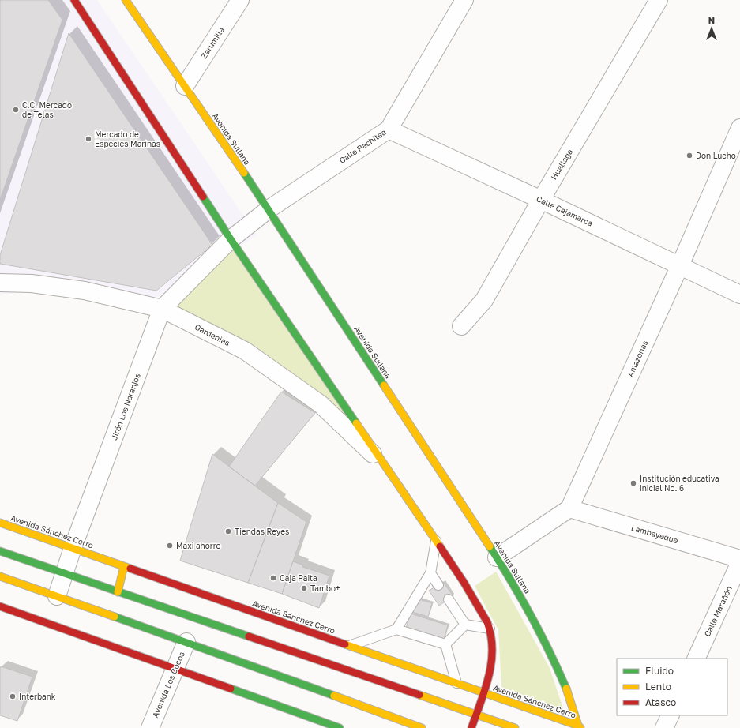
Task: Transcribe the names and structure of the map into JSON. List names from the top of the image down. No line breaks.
{"streets":{"main road":["Avenida Sullana","Avenida Sánchez Cerro"],"street":["Zarumilla","Calle Pachitea","Huallaga","Calle Cajamarca","Gardenias","Amazonas","Jirón Los Naranjos","Lambayeque","Calle Marañón","Avenida Los Cocos"]},"crossings":[["Zarumilla","Avenida Sullana"],["Avenida Sullana","Calle Pachitea"],["Avenida Sullana","Avenida Sánchez Cerro"],["Calle Pachitea","Calle Cajamarca"],["Calle Pachitea","Jirón Los Naranjos"],["Huallaga","Calle Cajamarca"],["Calle Cajamarca","Amazonas"],["Gardenias","Jirón Los Naranjos"],["Amazonas","Lambayeque"],["Jirón Los Naranjos","Avenida Sánchez Cerro"]],"places":["C.C. Mercado de Telas","Mercado de Especies Marinas","Don Lucho","Institución educativa inicial No. 6","Tiendas Reyes","Maxi ahorro","Caja Paita","Tambo+","Interbank"],"legend":["Fluido","Lento","Atasco"],"north":"top"}
